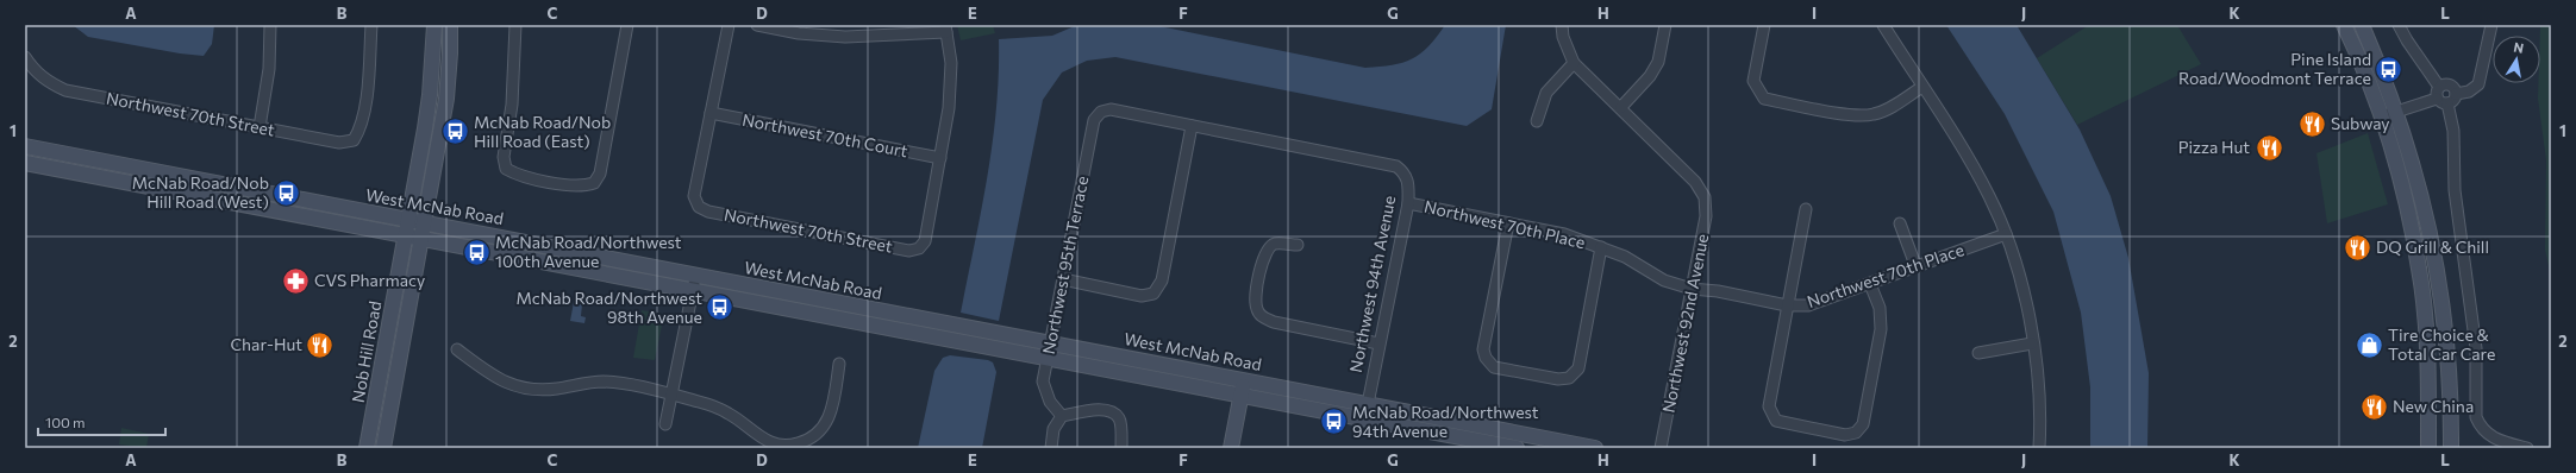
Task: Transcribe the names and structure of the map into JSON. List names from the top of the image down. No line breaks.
{"streets":{"main road":["West McNab Road","Nob Hill Road"],"street":["Northwest 70th Street","Northwest 70th Court","Northwest 70th Place","Northwest 95th Terrace","Northwest 94th Avenue","Northwest 92nd Avenue"]},"crossings":[["Northwest 70th Street","Northwest 70th Court"],["West McNab Road","Northwest 95th Terrace"],["West McNab Road","Northwest 94th Avenue"],["West McNab Road","Nob Hill Road"],["Northwest 70th Place","Northwest 94th Avenue"],["Northwest 70th Place","Northwest 92nd Avenue"],["Northwest 95th Terrace","Northwest 94th Avenue"]],"places":{"bus stop":["Pine Island Road/Woodmont Terrace","McNab Road/Nob Hill Road (East)","McNab Road/Nob Hill Road (West)","McNab Road/Northwest 100th Avenue","McNab Road/Northwest 98th Avenue","McNab Road/Northwest 94th Avenue"],"restaurant":["Subway","Pizza Hut","DQ Grill & Chill","Char-Hut","New China"],"pharmacy":["CVS Pharmacy"],"shop":["Tire Choice & Total Car Care"]},"scale_bar":"100 m","north":"top","grid":{"columns":["A","B","C","D","E","F","G","H","I","J","K","L"],"rows":["1","2"]}}
